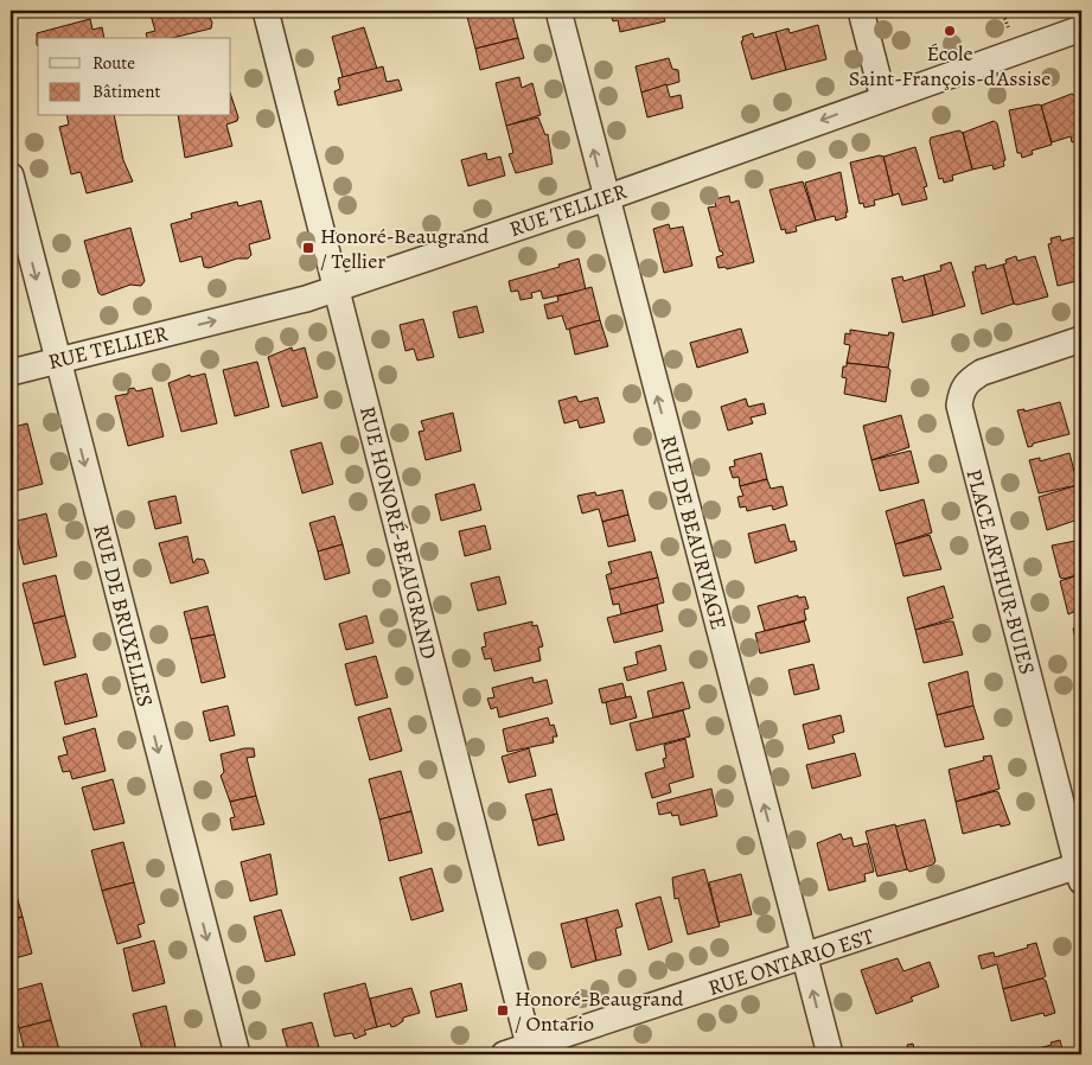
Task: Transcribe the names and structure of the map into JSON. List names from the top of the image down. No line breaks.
{"streets":{"street":["RUE TELLIER","RUE HONORÉ-BEAUGRAND","RUE DE BEAURIVAGE","PLACE ARTHUR-BUIES","RUE DE BRUXELLES","RUE ONTARIO EST"]},"crossings":[["RUE TELLIER","RUE HONORÉ-BEAUGRAND"],["RUE TELLIER","RUE DE BEAURIVAGE"],["RUE TELLIER","RUE DE BRUXELLES"],["RUE HONORÉ-BEAUGRAND","RUE ONTARIO EST"],["RUE DE BEAURIVAGE","RUE ONTARIO EST"],["PLACE ARTHUR-BUIES","RUE ONTARIO EST"]],"one_way":["RUE DE BEAURIVAGE","RUE DE BRUXELLES"],"places":{"other":["École Saint-François-d'Assise"],"transit":["Honoré-Beaugrand / Tellier","Honoré-Beaugrand / Ontario"]},"legend":["Route","Bâtiment"]}
